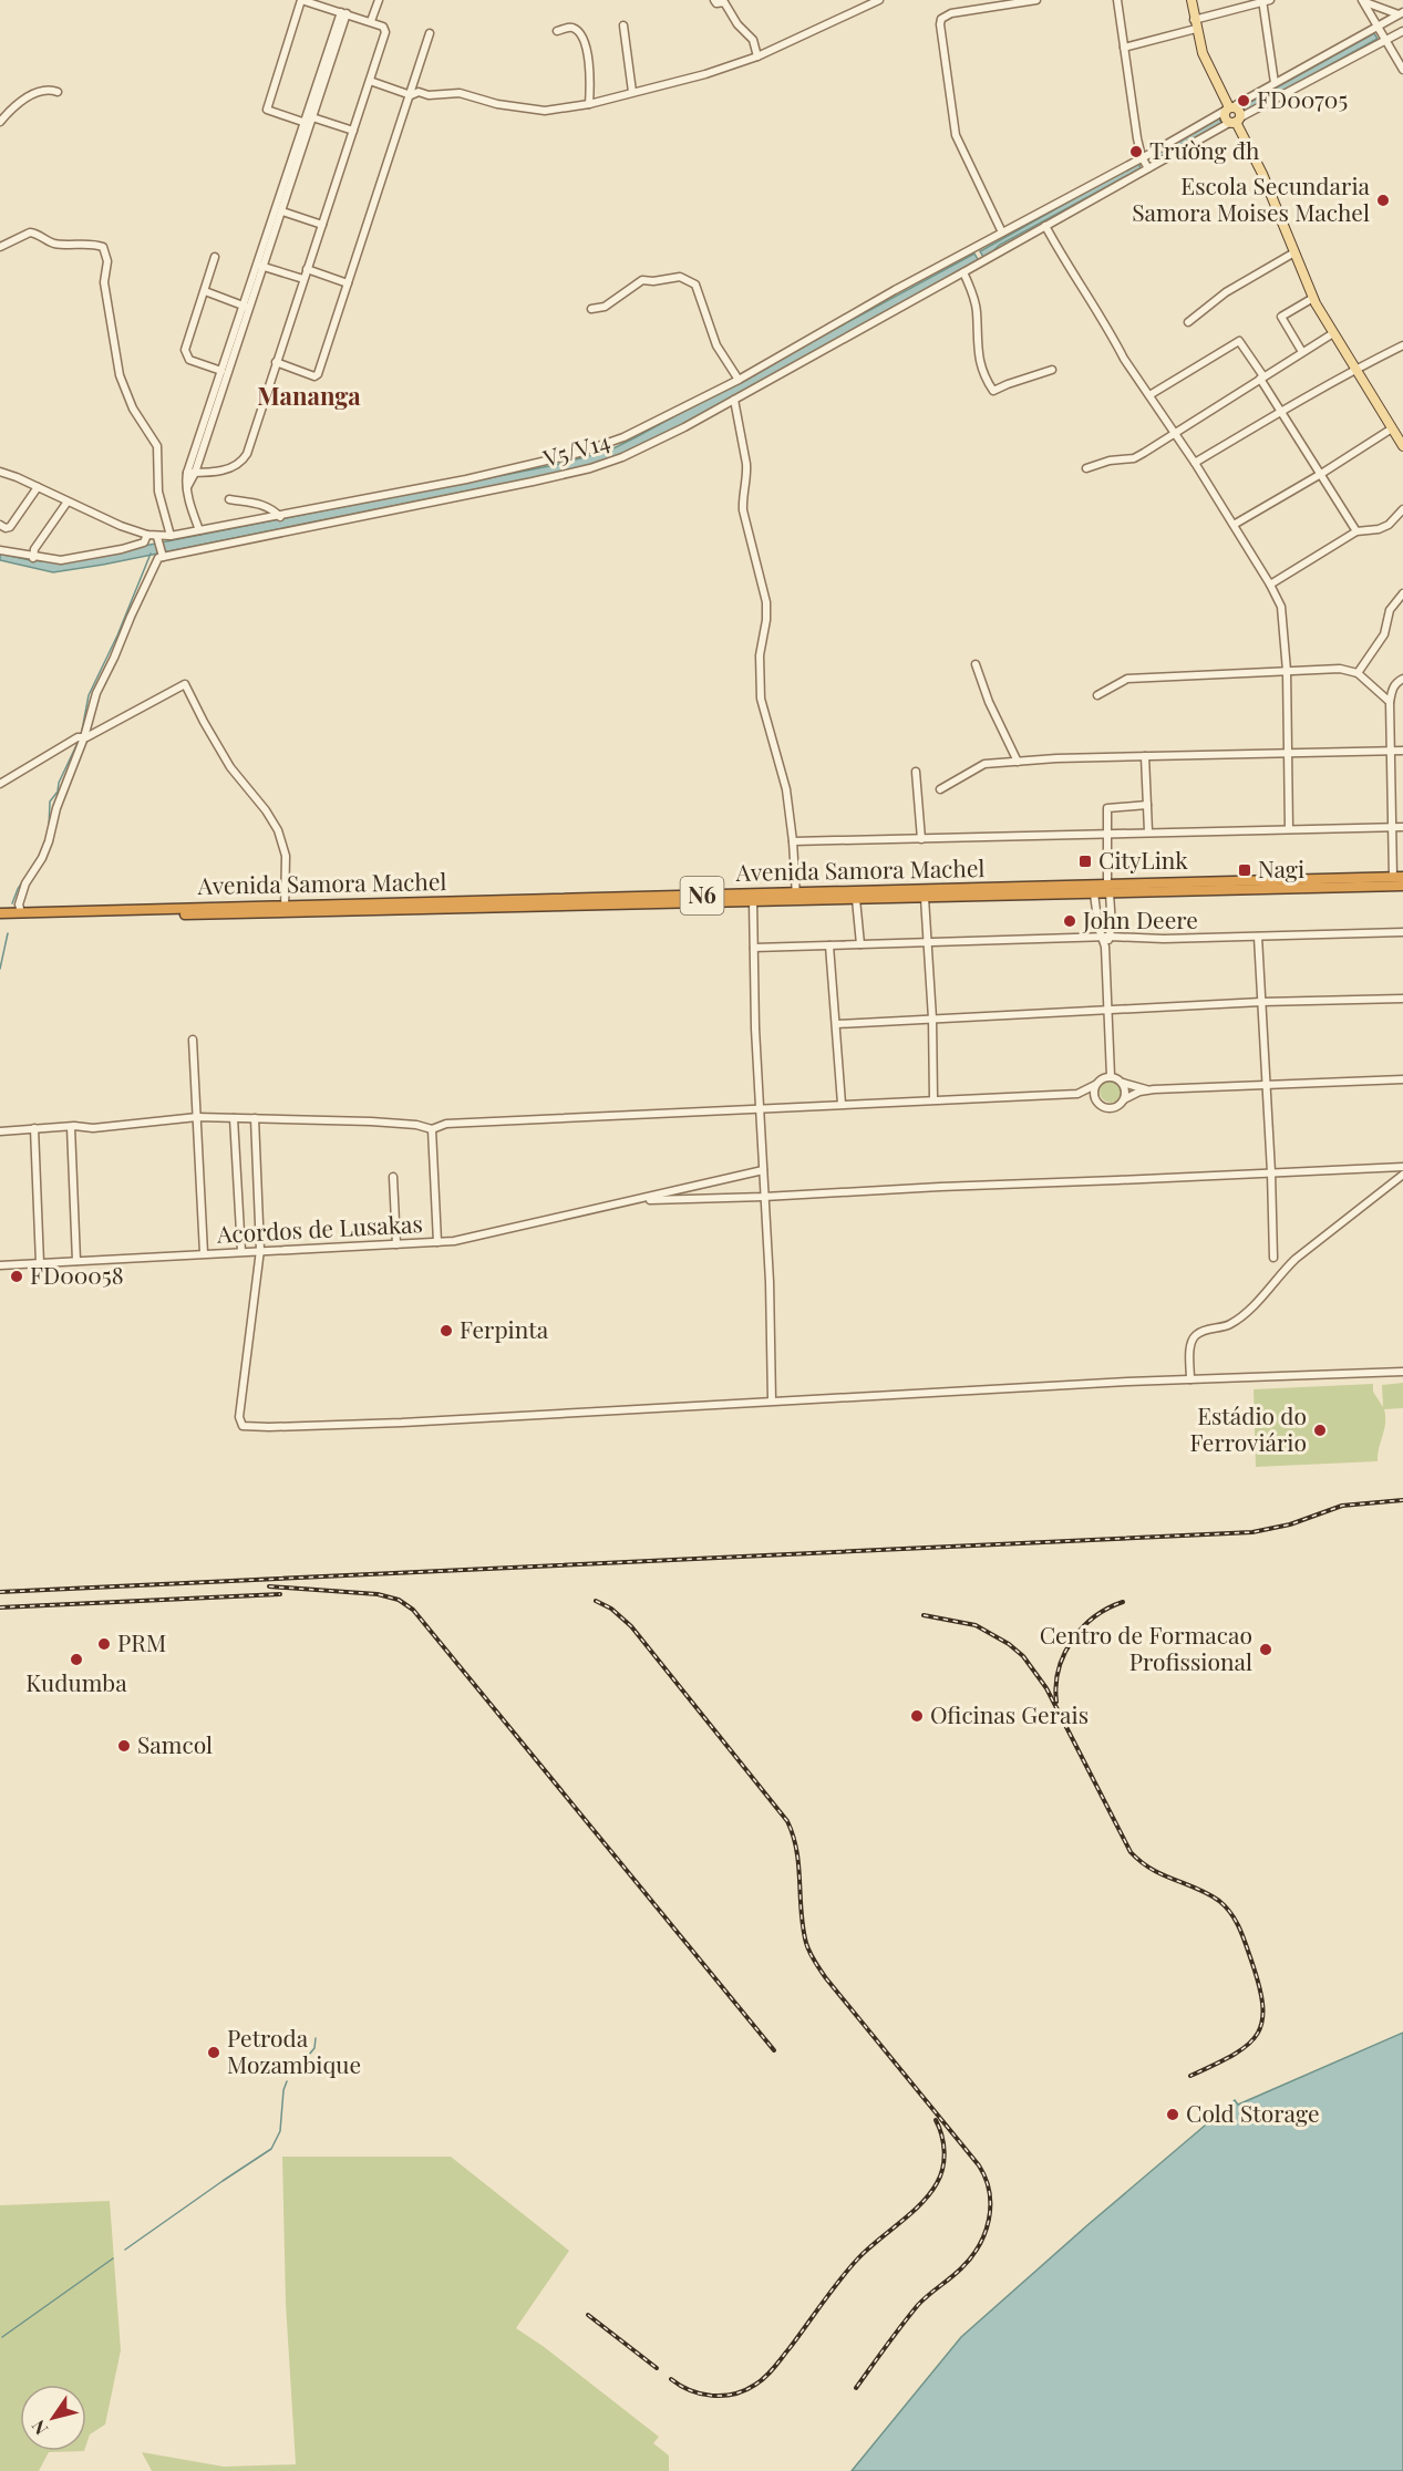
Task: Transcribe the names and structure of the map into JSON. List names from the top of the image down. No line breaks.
{"streets":{"highway":["Avenida Samora Machel","N6"],"street":["V5/V14","Acordos de Lusakas"]},"districts":["Mananga"],"places":{"other":["FD00705","Trường đh","Escola Secundaria Samora Moises Machel","John Deere","FD00058","Ferpinta","Estádio do Ferroviário","PRM","Centro de Formacao Profissional","Kudumba","Oficinas Gerais","Samcol","Petroda Mozambique","Cold Storage"],"transit":["CityLink","Nagi"]},"north":"bottom left"}
